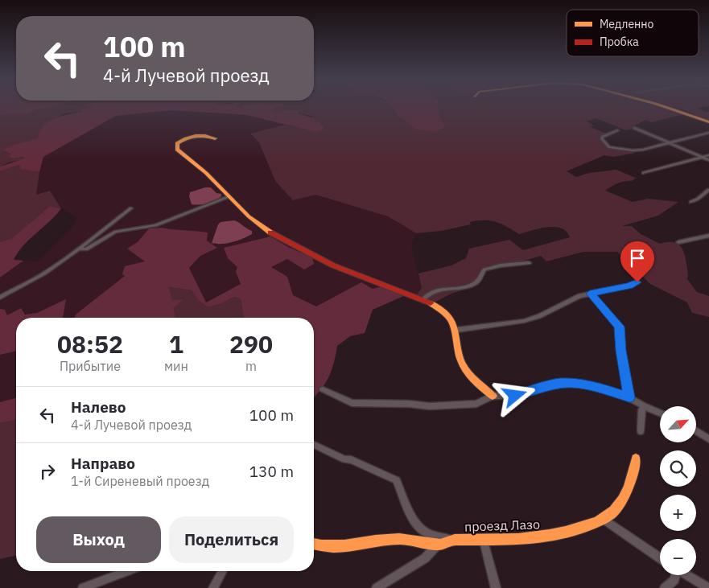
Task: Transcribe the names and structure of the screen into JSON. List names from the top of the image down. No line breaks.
{"streets":{"street":["проезд Лазо"]},"legend":["Медленно","Пробка"],"north":"top right","page":{"turn":["100 m","4-й Лучевой проезд"],"eta":["08:52","Прибытие","1","мин","290","m"],"list":[{"name":"Налево","note":"4-й Лучевой проезд","value":"100 m"},{"name":"Направо","note":"1-й Сиреневый проезд","value":"130 m"}],"map_buttons":["+","−"],"buttons":["Выход","Поделиться"]}}
